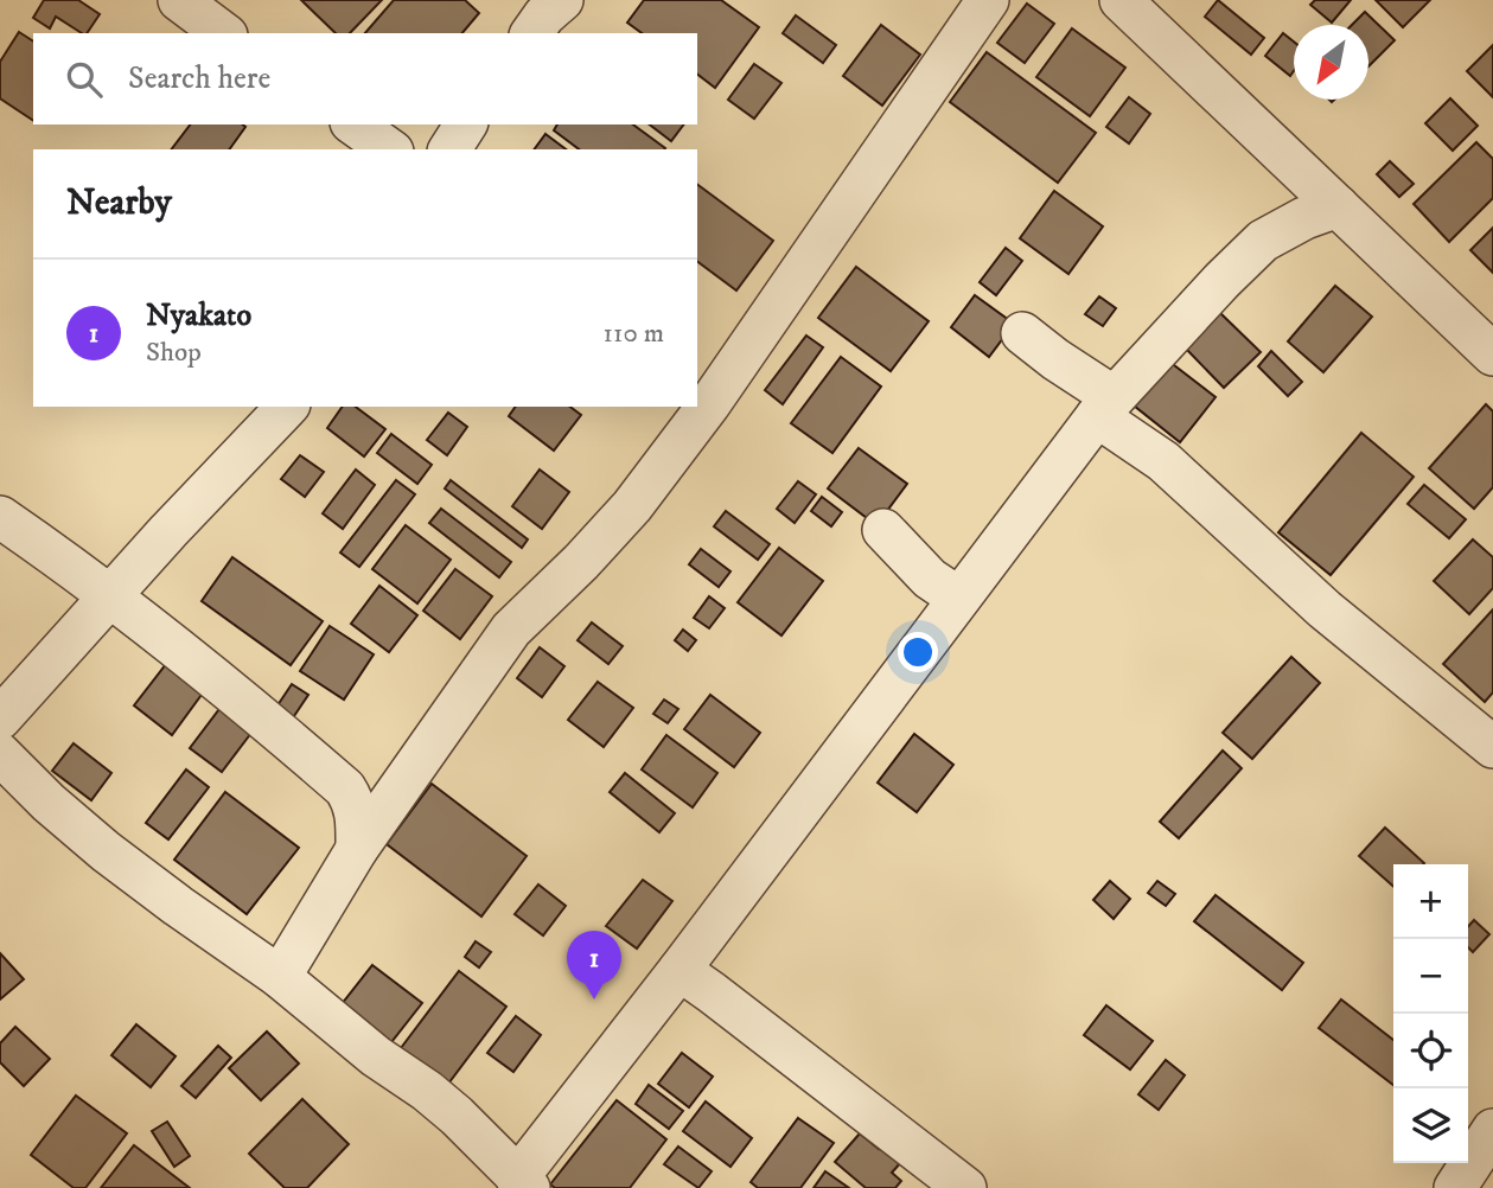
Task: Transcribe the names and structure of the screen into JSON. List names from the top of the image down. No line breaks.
{"north":"bottom left","page":{"search":"Search here","heading":"Nearby","list":[{"mark":"1","name":"Nyakato","note":"Shop","value":"110 m"}],"map_buttons":["+","−"],"pins":"1"}}
